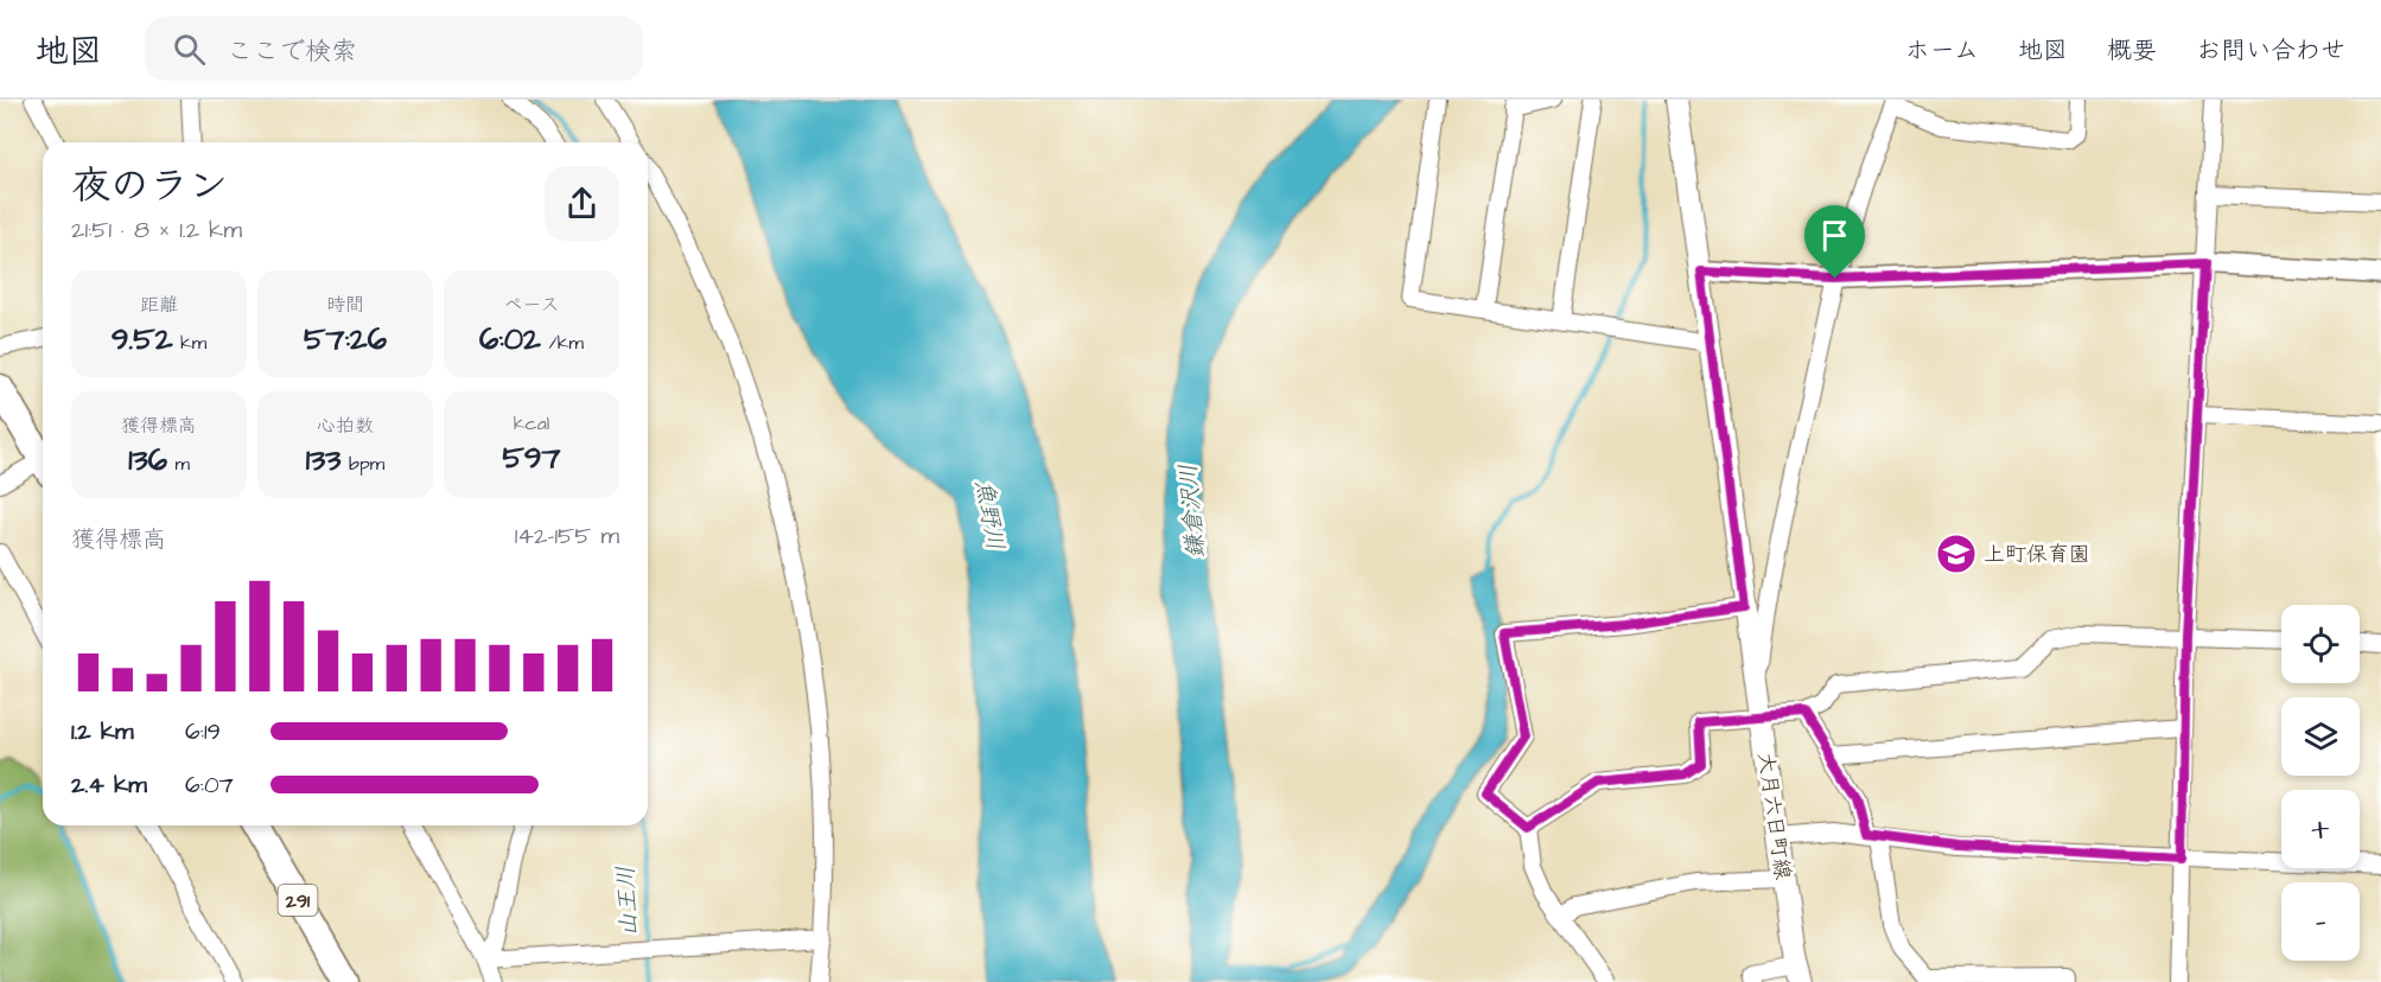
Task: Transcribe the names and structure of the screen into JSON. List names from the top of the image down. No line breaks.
{"streets":{"highway":["291"],"main road":["大月六日町線"]},"water":["鎌倉沢川","魚野川","山王川"],"places":{"school or university":["上町保育園"]},"page":{"header":"地図","search":"ここで検索","nav":["ホーム","地図","概要","お問い合わせ"],"heading":["夜のラン","21:51 · 8 × 1.2 km"],"stats":[["距離","9.52 km"],["時間","57:26"],["ペース","6:02 /km"],["獲得標高","136 m"],["心拍数","133 bpm"],["kcal","597"]],"chart":["獲得標高","142–155 m"],"map_buttons":["+","−"],"list":[{"name":"1.2 km","note":"6:19"},{"name":"2.4 km","note":"6:07"}]}}
